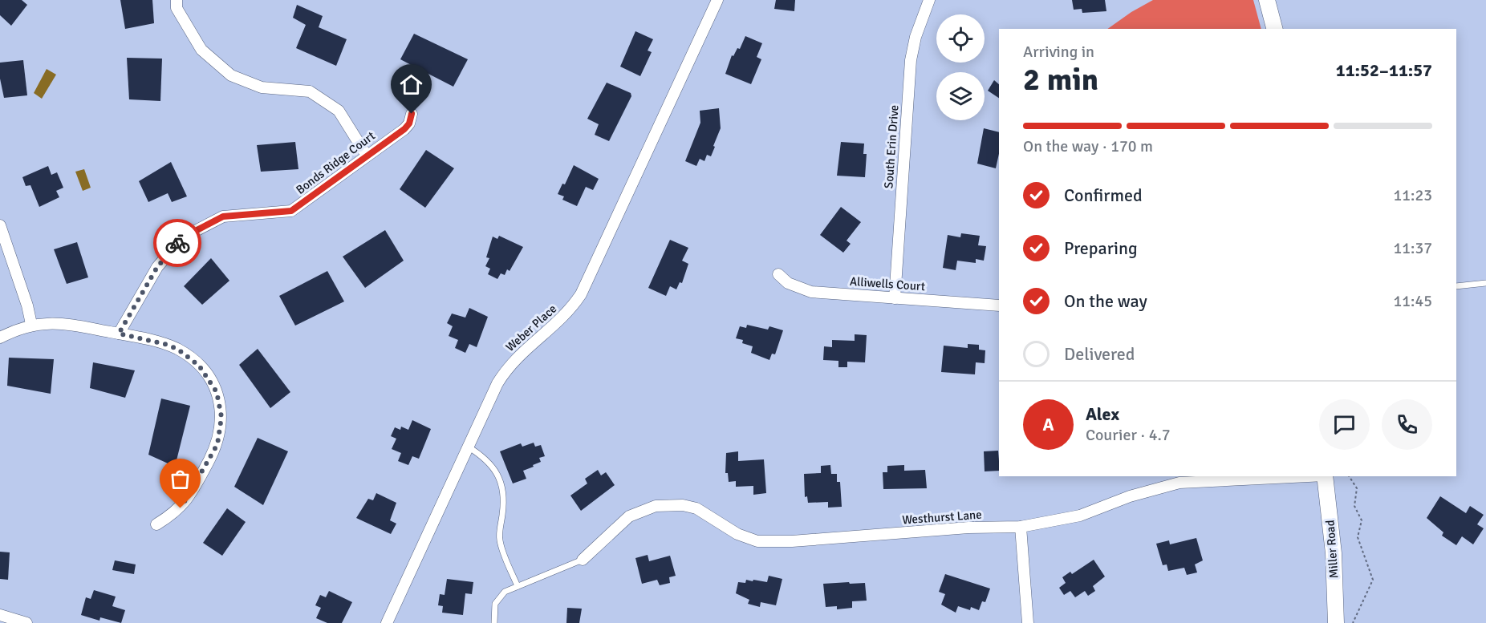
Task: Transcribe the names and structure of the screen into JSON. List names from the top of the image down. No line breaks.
{"streets":{"street":["South Erin Drive","Bonds Ridge Court","Alliwells Court","Weber Place","Westhurst Lane","Miller Road"]},"crossings":[["South Erin Drive","Alliwells Court"]],"page":{"heading":["2 min","Arriving in","11:52–11:57"],"panel":["Alex","Courier · 4.7"],"bar":"On the way · 170 m","list":[["Confirmed","11:23"],["Preparing","11:37"],["On the way","11:45"],"Delivered"],"round":"A"}}
